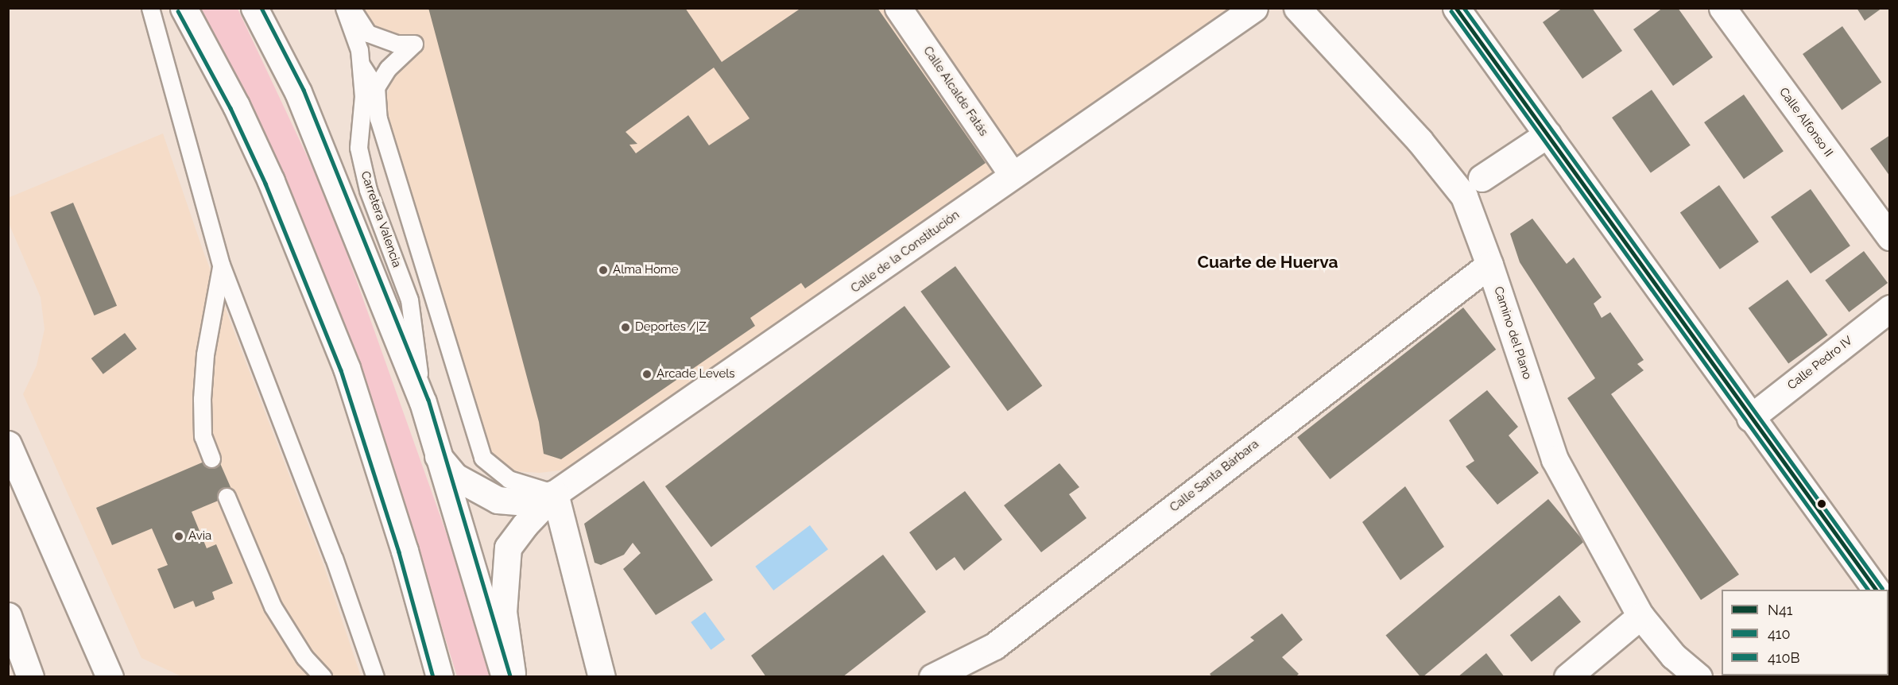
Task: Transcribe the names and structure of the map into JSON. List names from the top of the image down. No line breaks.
{"streets":{"main road":["Calle Alcalde Fatás","Calle Alfonso II","Calle de la Constitución","Camino del Plano","Calle Pedro IV","Calle Santa Bárbara"],"lane":["Carretera Valencia"]},"crossings":[["Calle Alcalde Fatás","Calle de la Constitución"],["Camino del Plano","Calle Santa Bárbara"]],"districts":["Cuarte de Huerva"],"places":["Alma Home","Deportes /|Z","Arcade Levels","Avia"],"lines":["transit line N41","transit line 410B","transit line 410"],"legend":["N41","410","410B"]}
